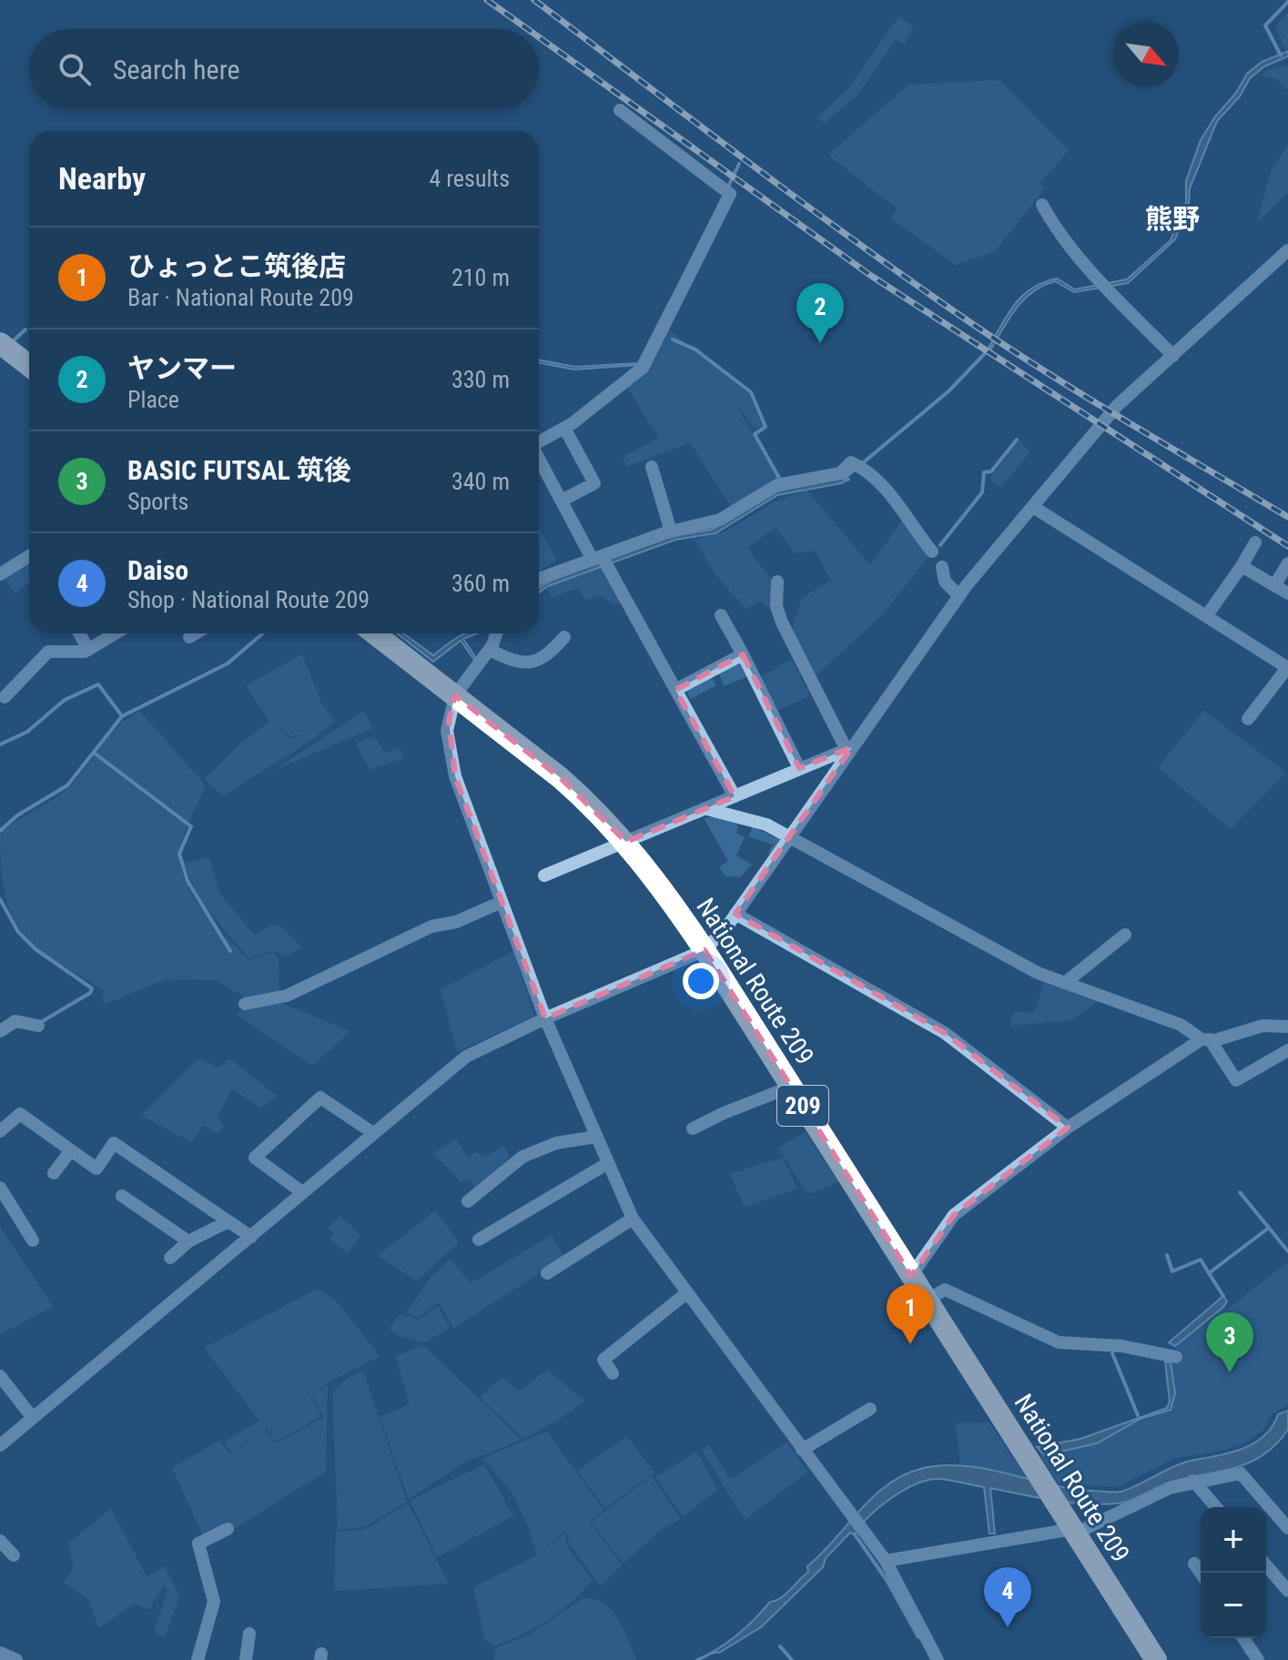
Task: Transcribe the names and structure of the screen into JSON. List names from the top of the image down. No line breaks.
{"streets":{"highway":["National Route 209","209"]},"districts":["熊野"],"north":"bottom right","page":{"search":"Search here","heading":["Nearby","4 results"],"list":[{"mark":"1","name":"ひょっとこ筑後店","note":"Bar · National Route 209","value":"210 m"},{"mark":"2","name":"ヤンマー","note":"Place","value":"330 m"},{"mark":"3","name":"BASIC FUTSAL 筑後","note":"Sports","value":"340 m"},{"mark":"4","name":"Daiso","note":"Shop · National Route 209","value":"360 m"}],"pins":["2","1","3","4"],"map_buttons":["+","−"]}}
